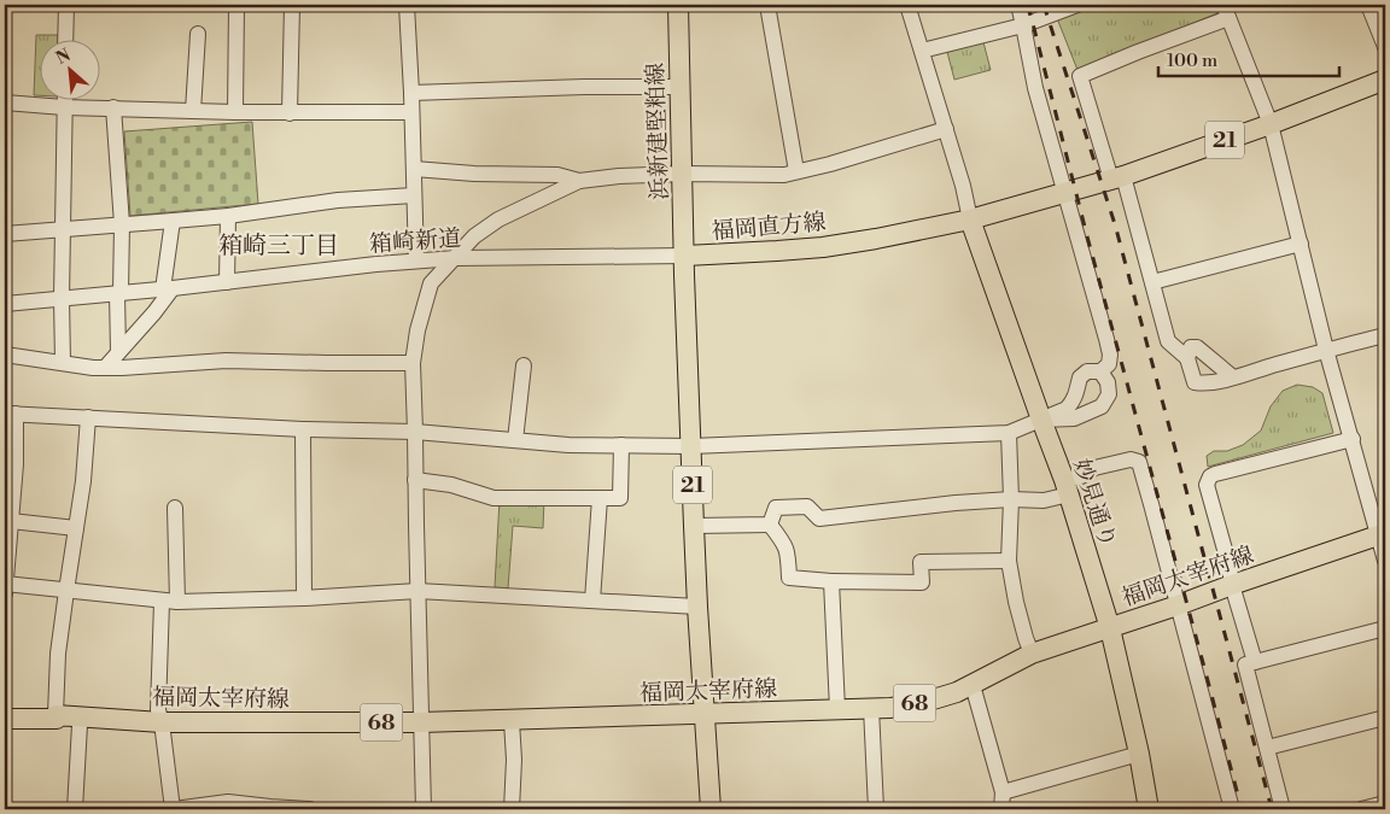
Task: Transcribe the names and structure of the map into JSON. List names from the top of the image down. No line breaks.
{"streets":{"main road":["浜新建堅粕線","21","福岡直方線","妙見通り","福岡太宰府線","68"],"street":["箱崎新道"]},"crossings":[["浜新建堅粕線","福岡直方線"],["浜新建堅粕線","箱崎新道"],["福岡直方線","箱崎新道"],["福岡直方線","妙見通り"],["福岡直方線","福岡太宰府線"],["妙見通り","福岡太宰府線"]],"districts":["箱崎三丁目"],"scale_bar":"100 m","north":"top left"}
